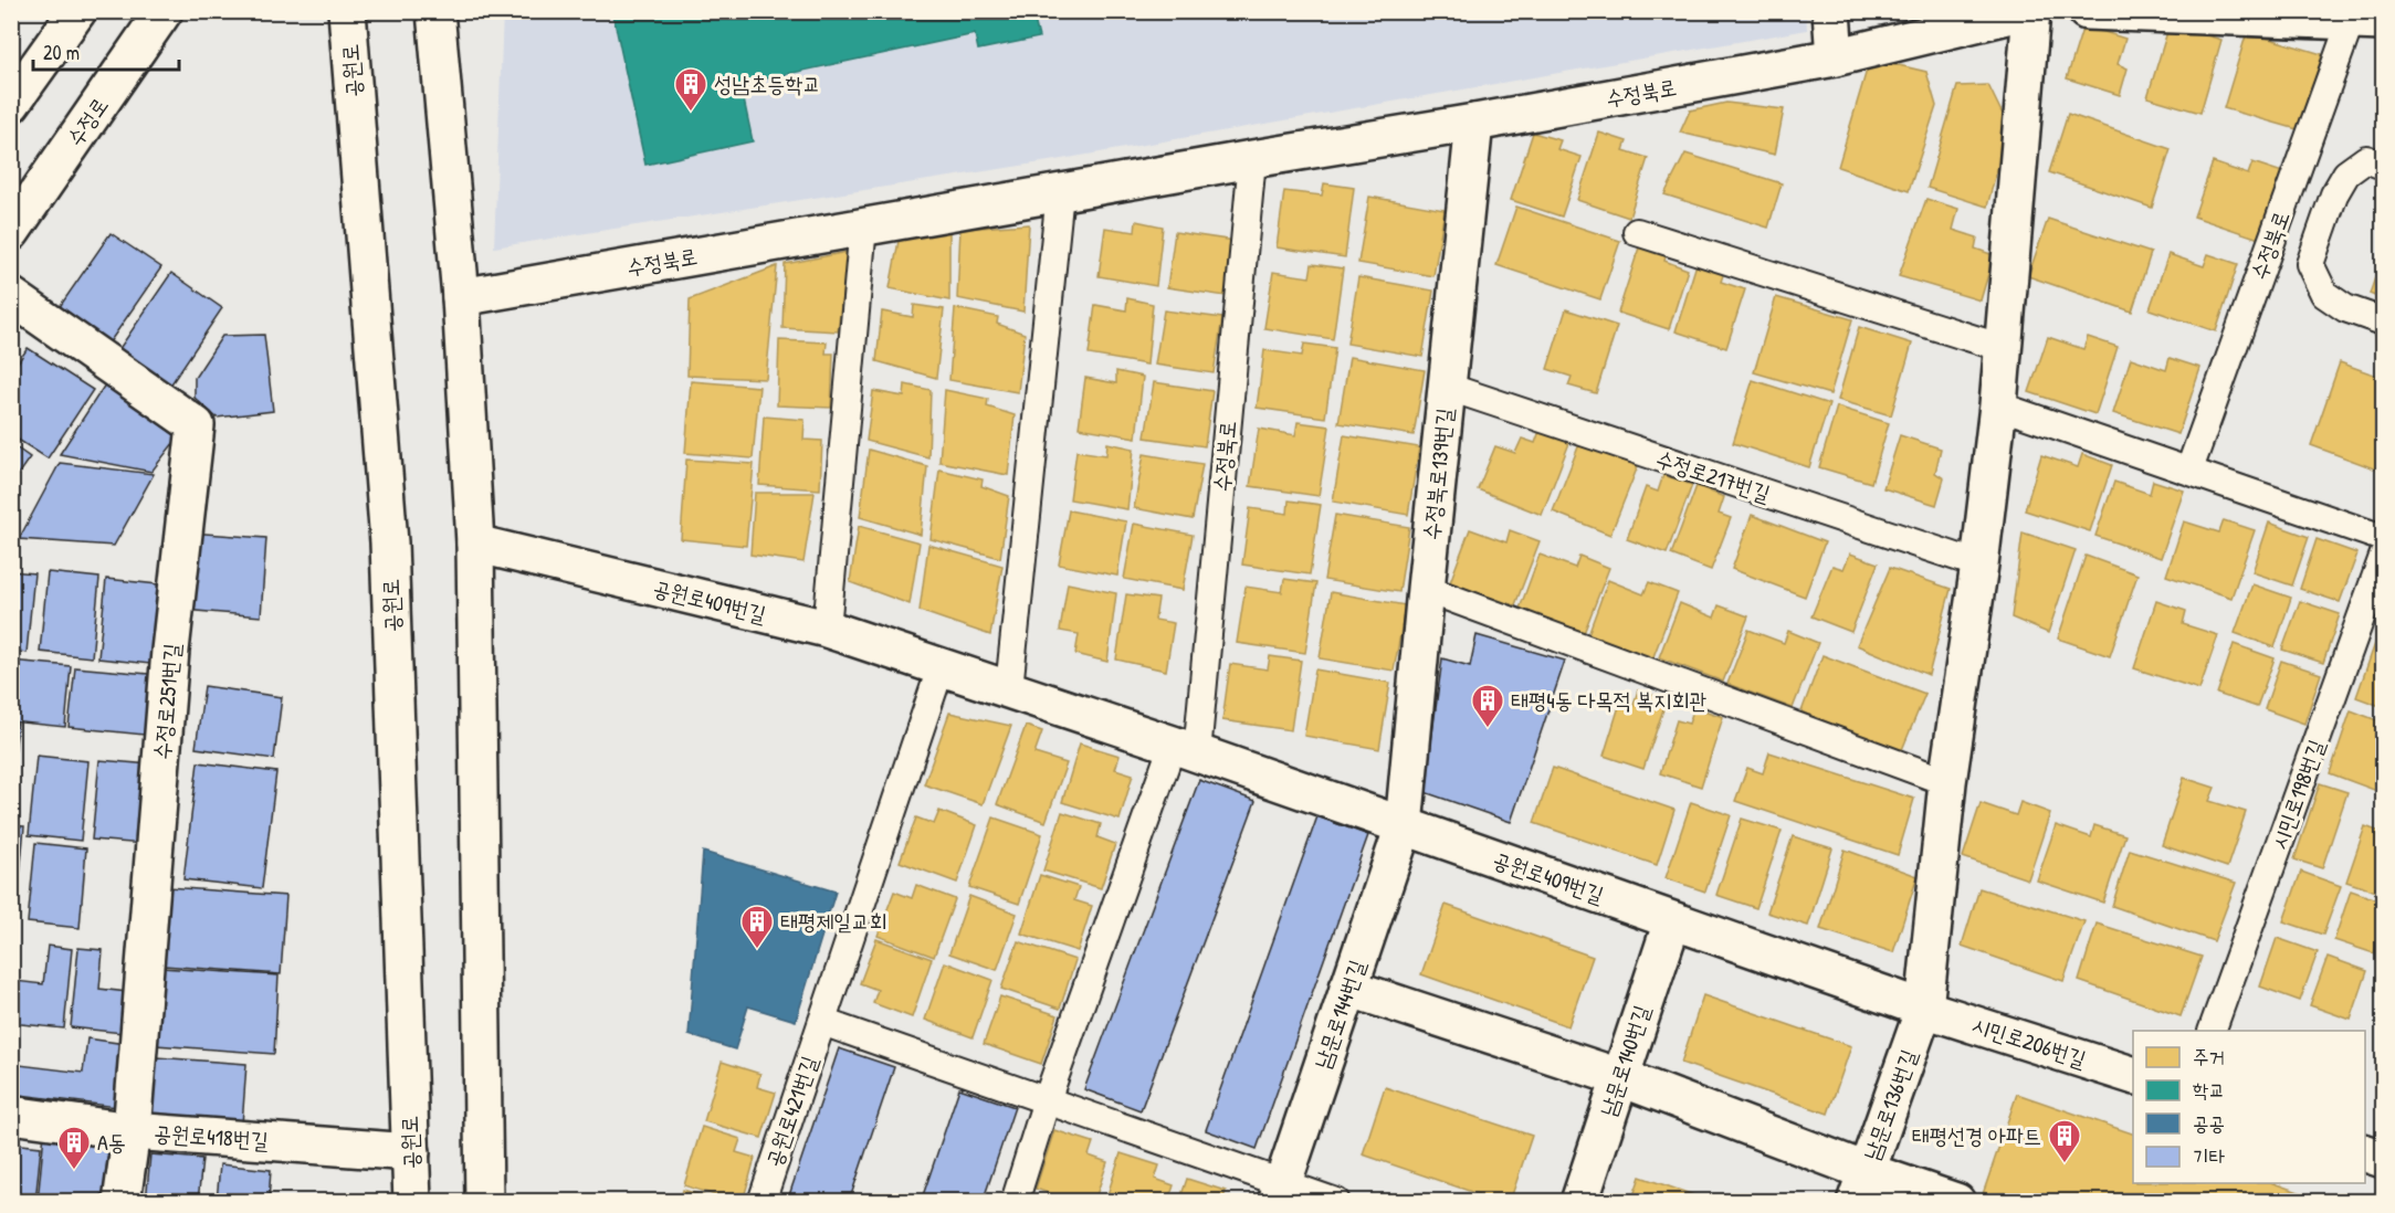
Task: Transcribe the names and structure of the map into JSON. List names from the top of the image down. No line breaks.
{"streets":{"street":["공원로","수정북로","수정로","수정북로139번길","공원로409번길","수정로251번길","남문로144번길","시민로206번길","남문로140번길","남문로136번길","공원로418번길"],"lane":["수정로217번길","시민로198번길","공원로421번길"]},"crossings":[["공원로","공원로418번길"],["수정북로","수정북로139번길"],["수정북로","공원로409번길"],["수정북로139번길","수정로217번길"],["수정북로139번길","공원로409번길"],["수정북로139번길","남문로144번길"],["공원로409번길","남문로144번길"],["공원로409번길","시민로206번길"],["공원로409번길","남문로140번길"],["공원로409번길","남문로136번길"],["수정로251번길","공원로418번길"],["시민로206번길","남문로136번길"]],"places":{"building":["성남초등학교","태평4동 다목적 복지회관","태평제일교회","태평선경 아파트","A동"]},"legend":["주거","학교","공공","기타"],"scale_bar":"20 m"}
